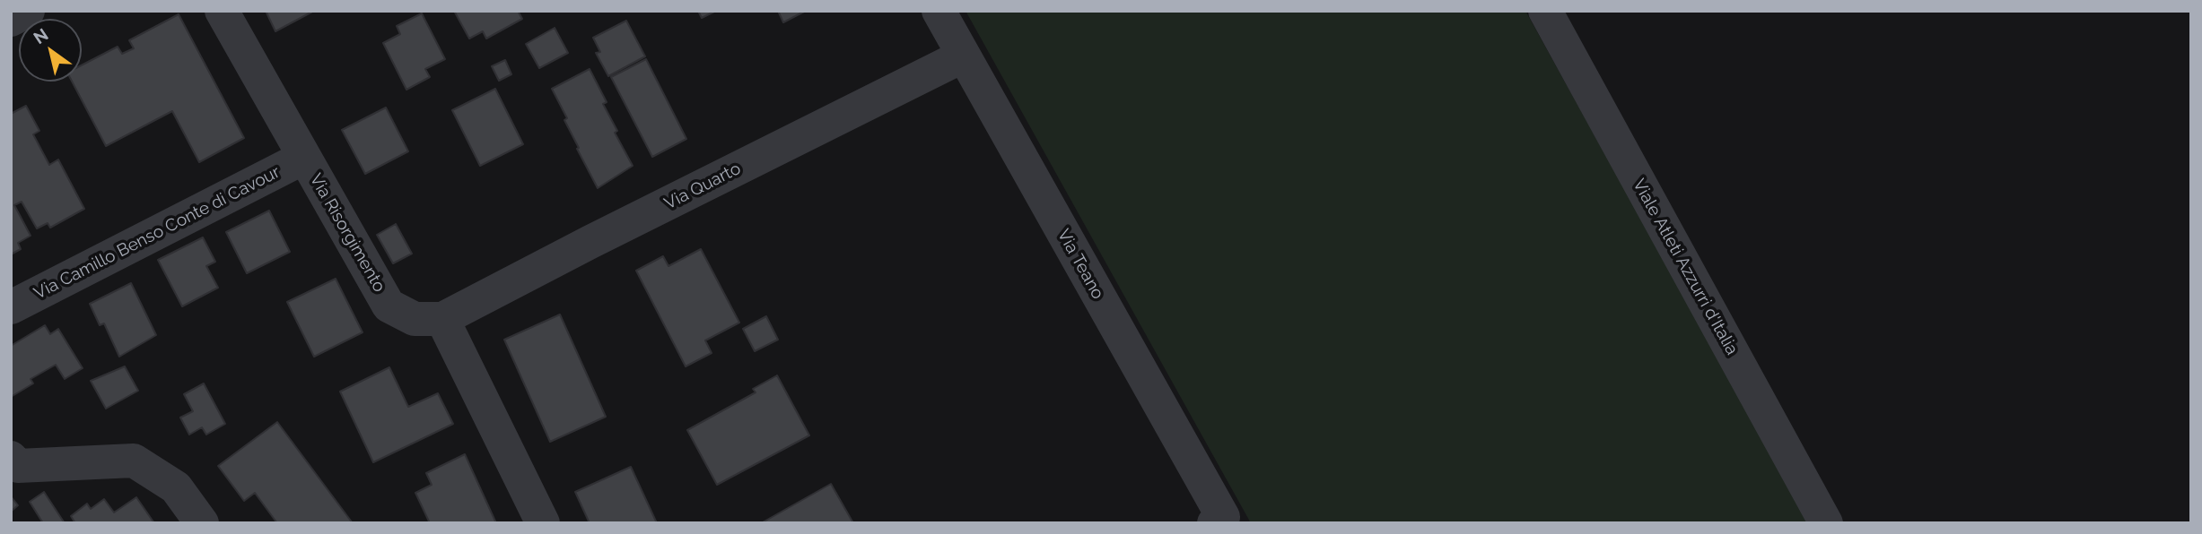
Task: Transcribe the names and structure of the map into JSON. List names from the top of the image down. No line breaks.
{"streets":{"street":["Via Quarto","Via Camillo Benso Conte di Cavour","Via Risorgimento","Via Teano","Viale Atleti Azzurri d'Italia"]},"crossings":[["Via Quarto","Via Risorgimento"],["Via Quarto","Via Teano"],["Via Camillo Benso Conte di Cavour","Via Risorgimento"]],"north":"top left"}
